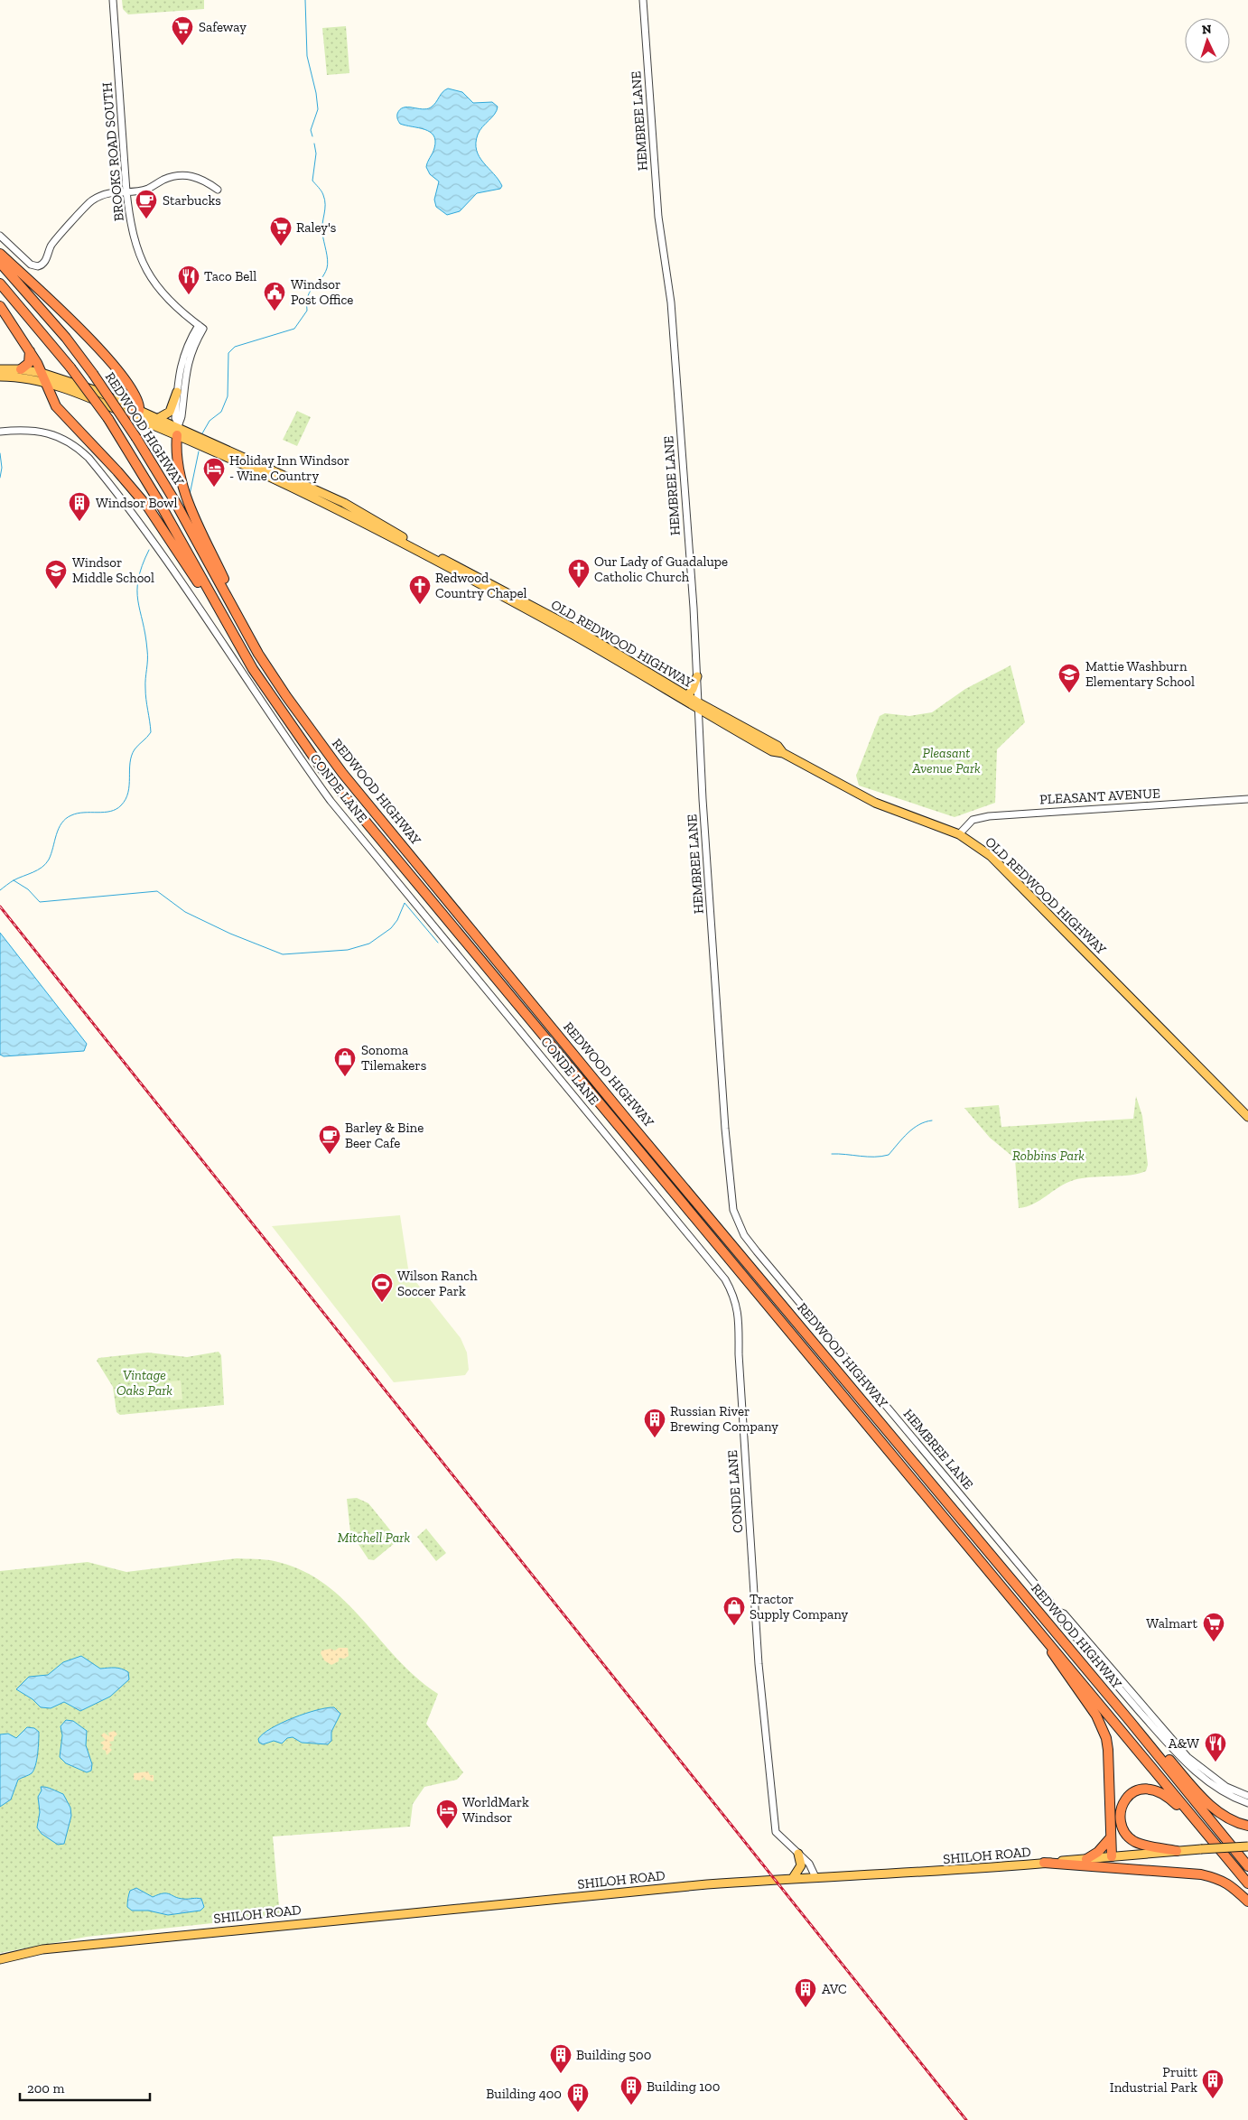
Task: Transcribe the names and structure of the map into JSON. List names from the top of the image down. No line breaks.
{"streets":{"highway":["REDWOOD HIGHWAY"],"main road":["OLD REDWOOD HIGHWAY","SHILOH ROAD"],"street":["HEMBREE LANE","BROOKS ROAD SOUTH","CONDE LANE","PLEASANT AVENUE"]},"crossings":[["HEMBREE LANE","OLD REDWOOD HIGHWAY"],["OLD REDWOOD HIGHWAY","PLEASANT AVENUE"],["CONDE LANE","SHILOH ROAD"]],"parks":["Pleasant Avenue Park","Robbins Park","Vintage Oaks Park","Mitchell Park"],"places":{"supermarket":["Safeway","Raley's","Walmart"],"cafe":["Starbucks","Barley & Bine Beer Cafe"],"restaurant":["Taco Bell","A&W"],"public building":["Windsor Post Office"],"hotel":["Holiday Inn Windsor - Wine Country","WorldMark Windsor"],"building":["Windsor Bowl","Russian River Brewing Company","AVC","Building 500","Pruitt Industrial Park","Building 100","Building 400"],"church":["Our Lady of Guadalupe Catholic Church","Redwood Country Chapel"],"school or university":["Windsor Middle School","Mattie Washburn Elementary School"],"shop":["Sonoma Tilemakers","Tractor Supply Company"],"sports":["Wilson Ranch Soccer Park"]},"scale_bar":"200 m","north":"top"}
